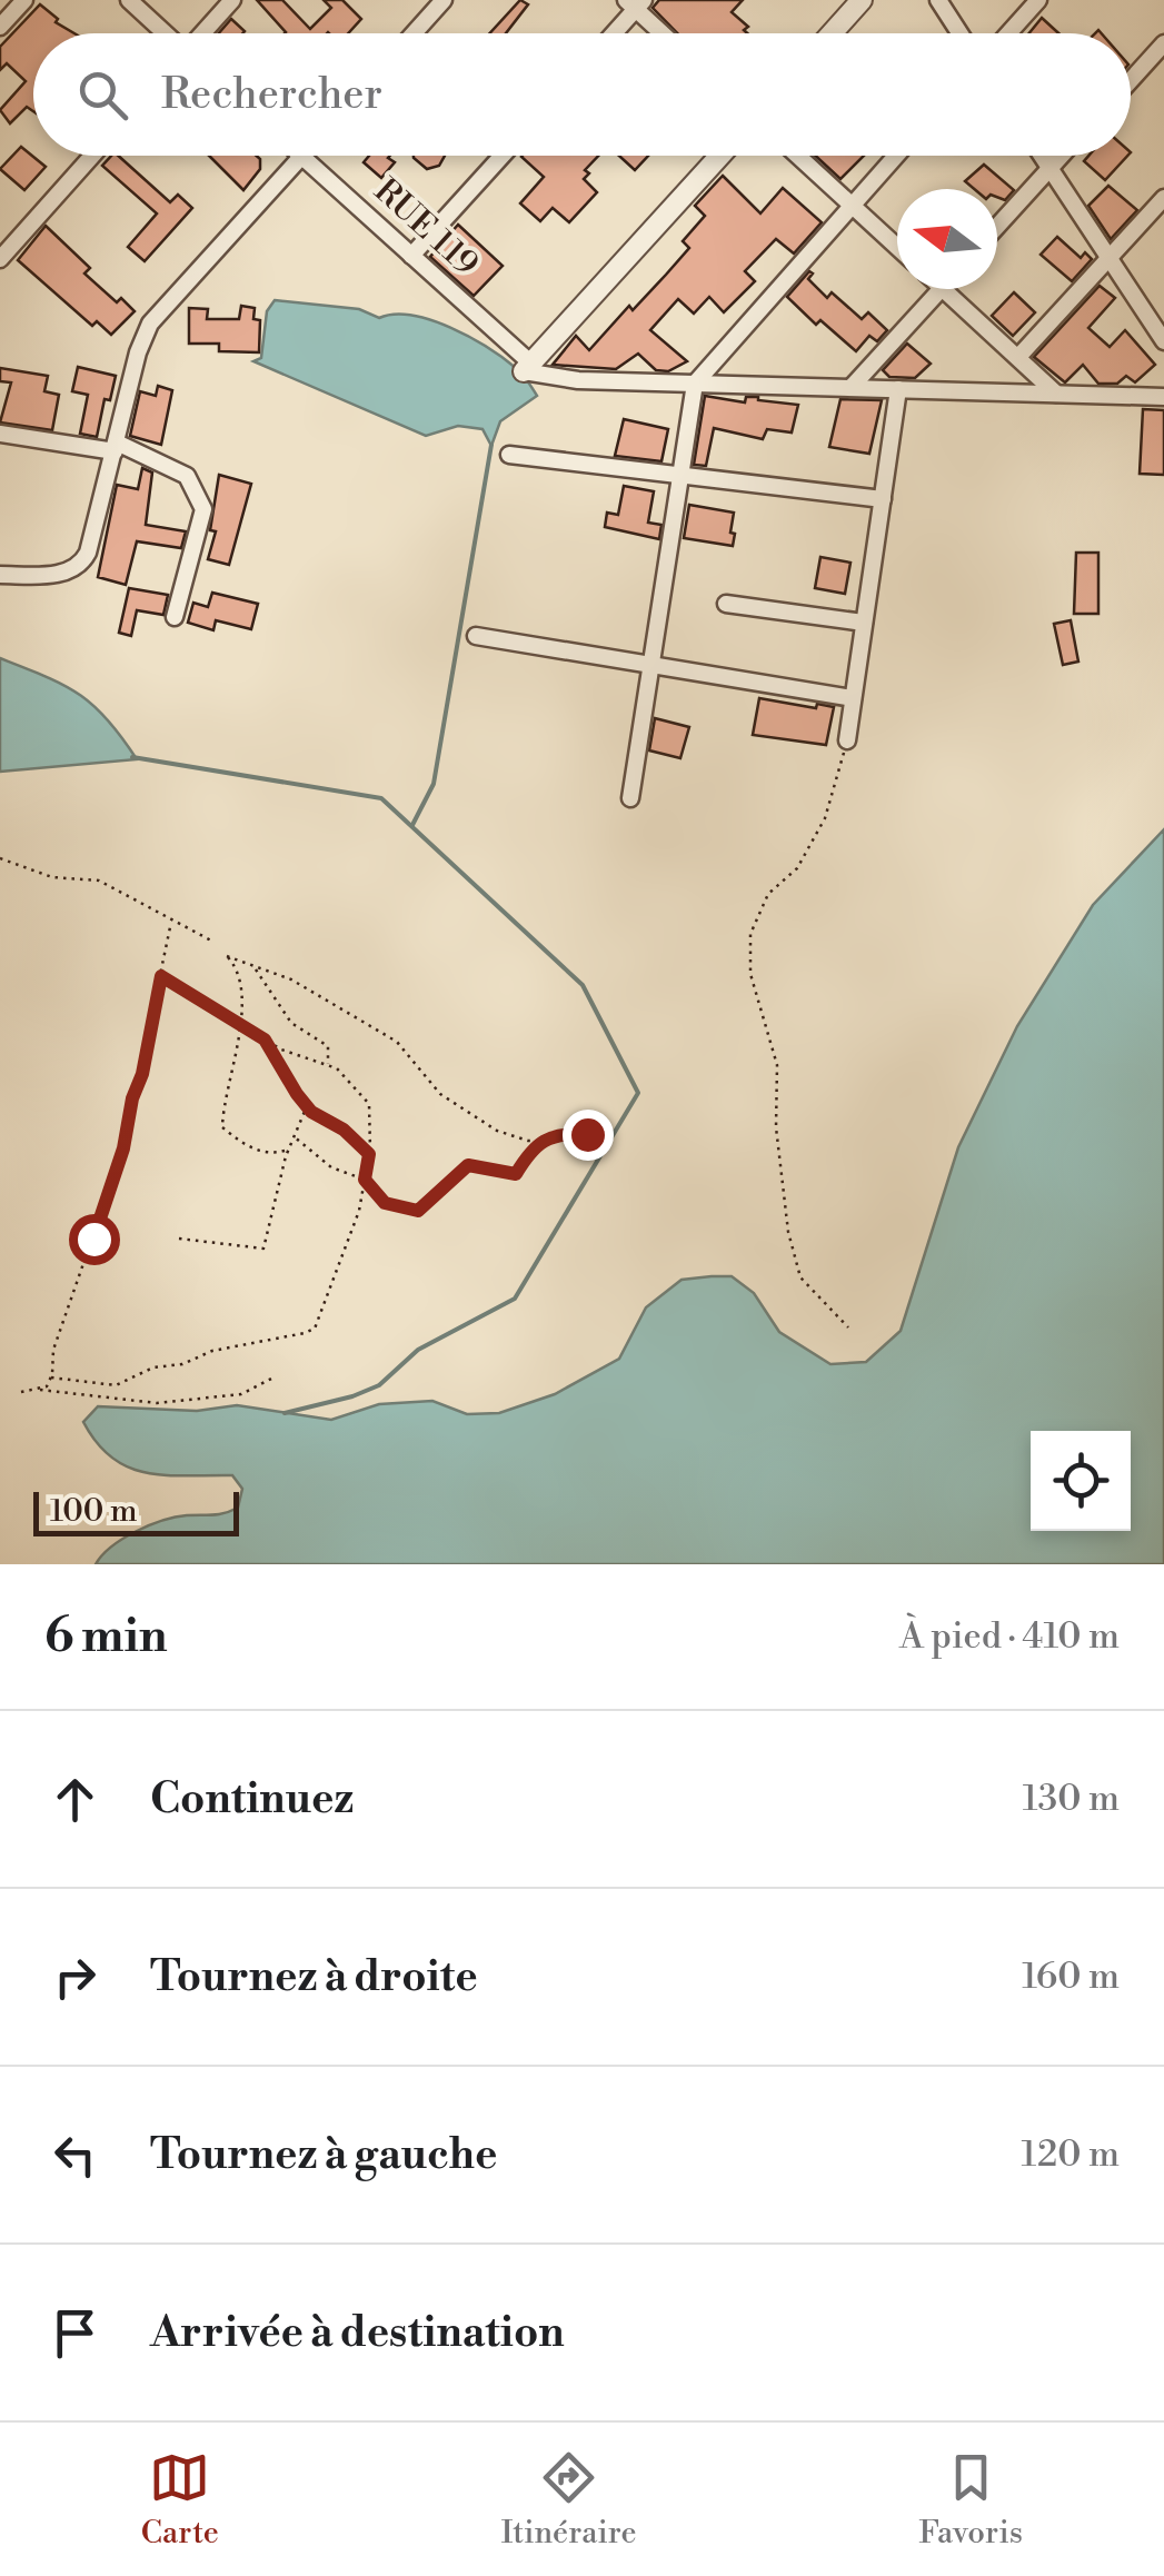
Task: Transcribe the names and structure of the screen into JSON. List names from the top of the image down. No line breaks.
{"streets":{"street":["RUE 119"]},"scale_bar":"100 m","north":"left","page":{"search":"Rechercher","scale":"100 m","heading":["6 min","À pied · 410 m"],"list":[["Continuez","130 m"],["Tournez à droite","160 m"],["Tournez à gauche","120 m"],"Arrivée à destination"],"nav":["Carte","Itinéraire","Favoris"]}}
